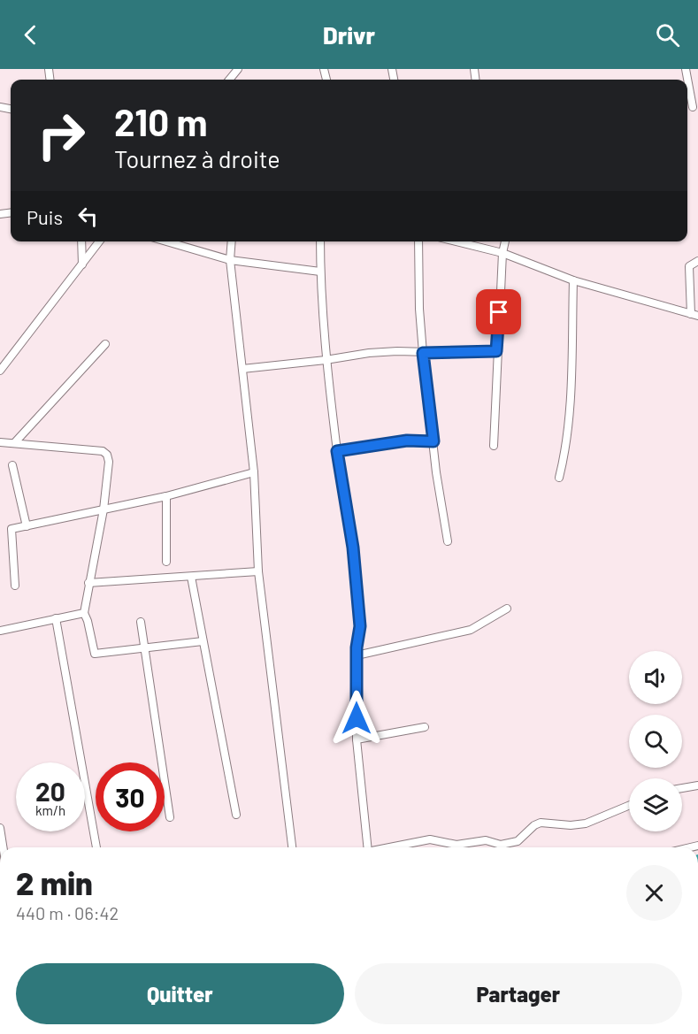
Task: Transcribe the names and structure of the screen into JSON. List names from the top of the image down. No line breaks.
{"page":{"header":"Drivr","turn":["210 m","Tournez à droite"],"then":"Puis","speed":"20 km/h","limit":"30","heading":["2 min","440 m · 06:42"],"buttons":["Quitter","Partager"]}}
